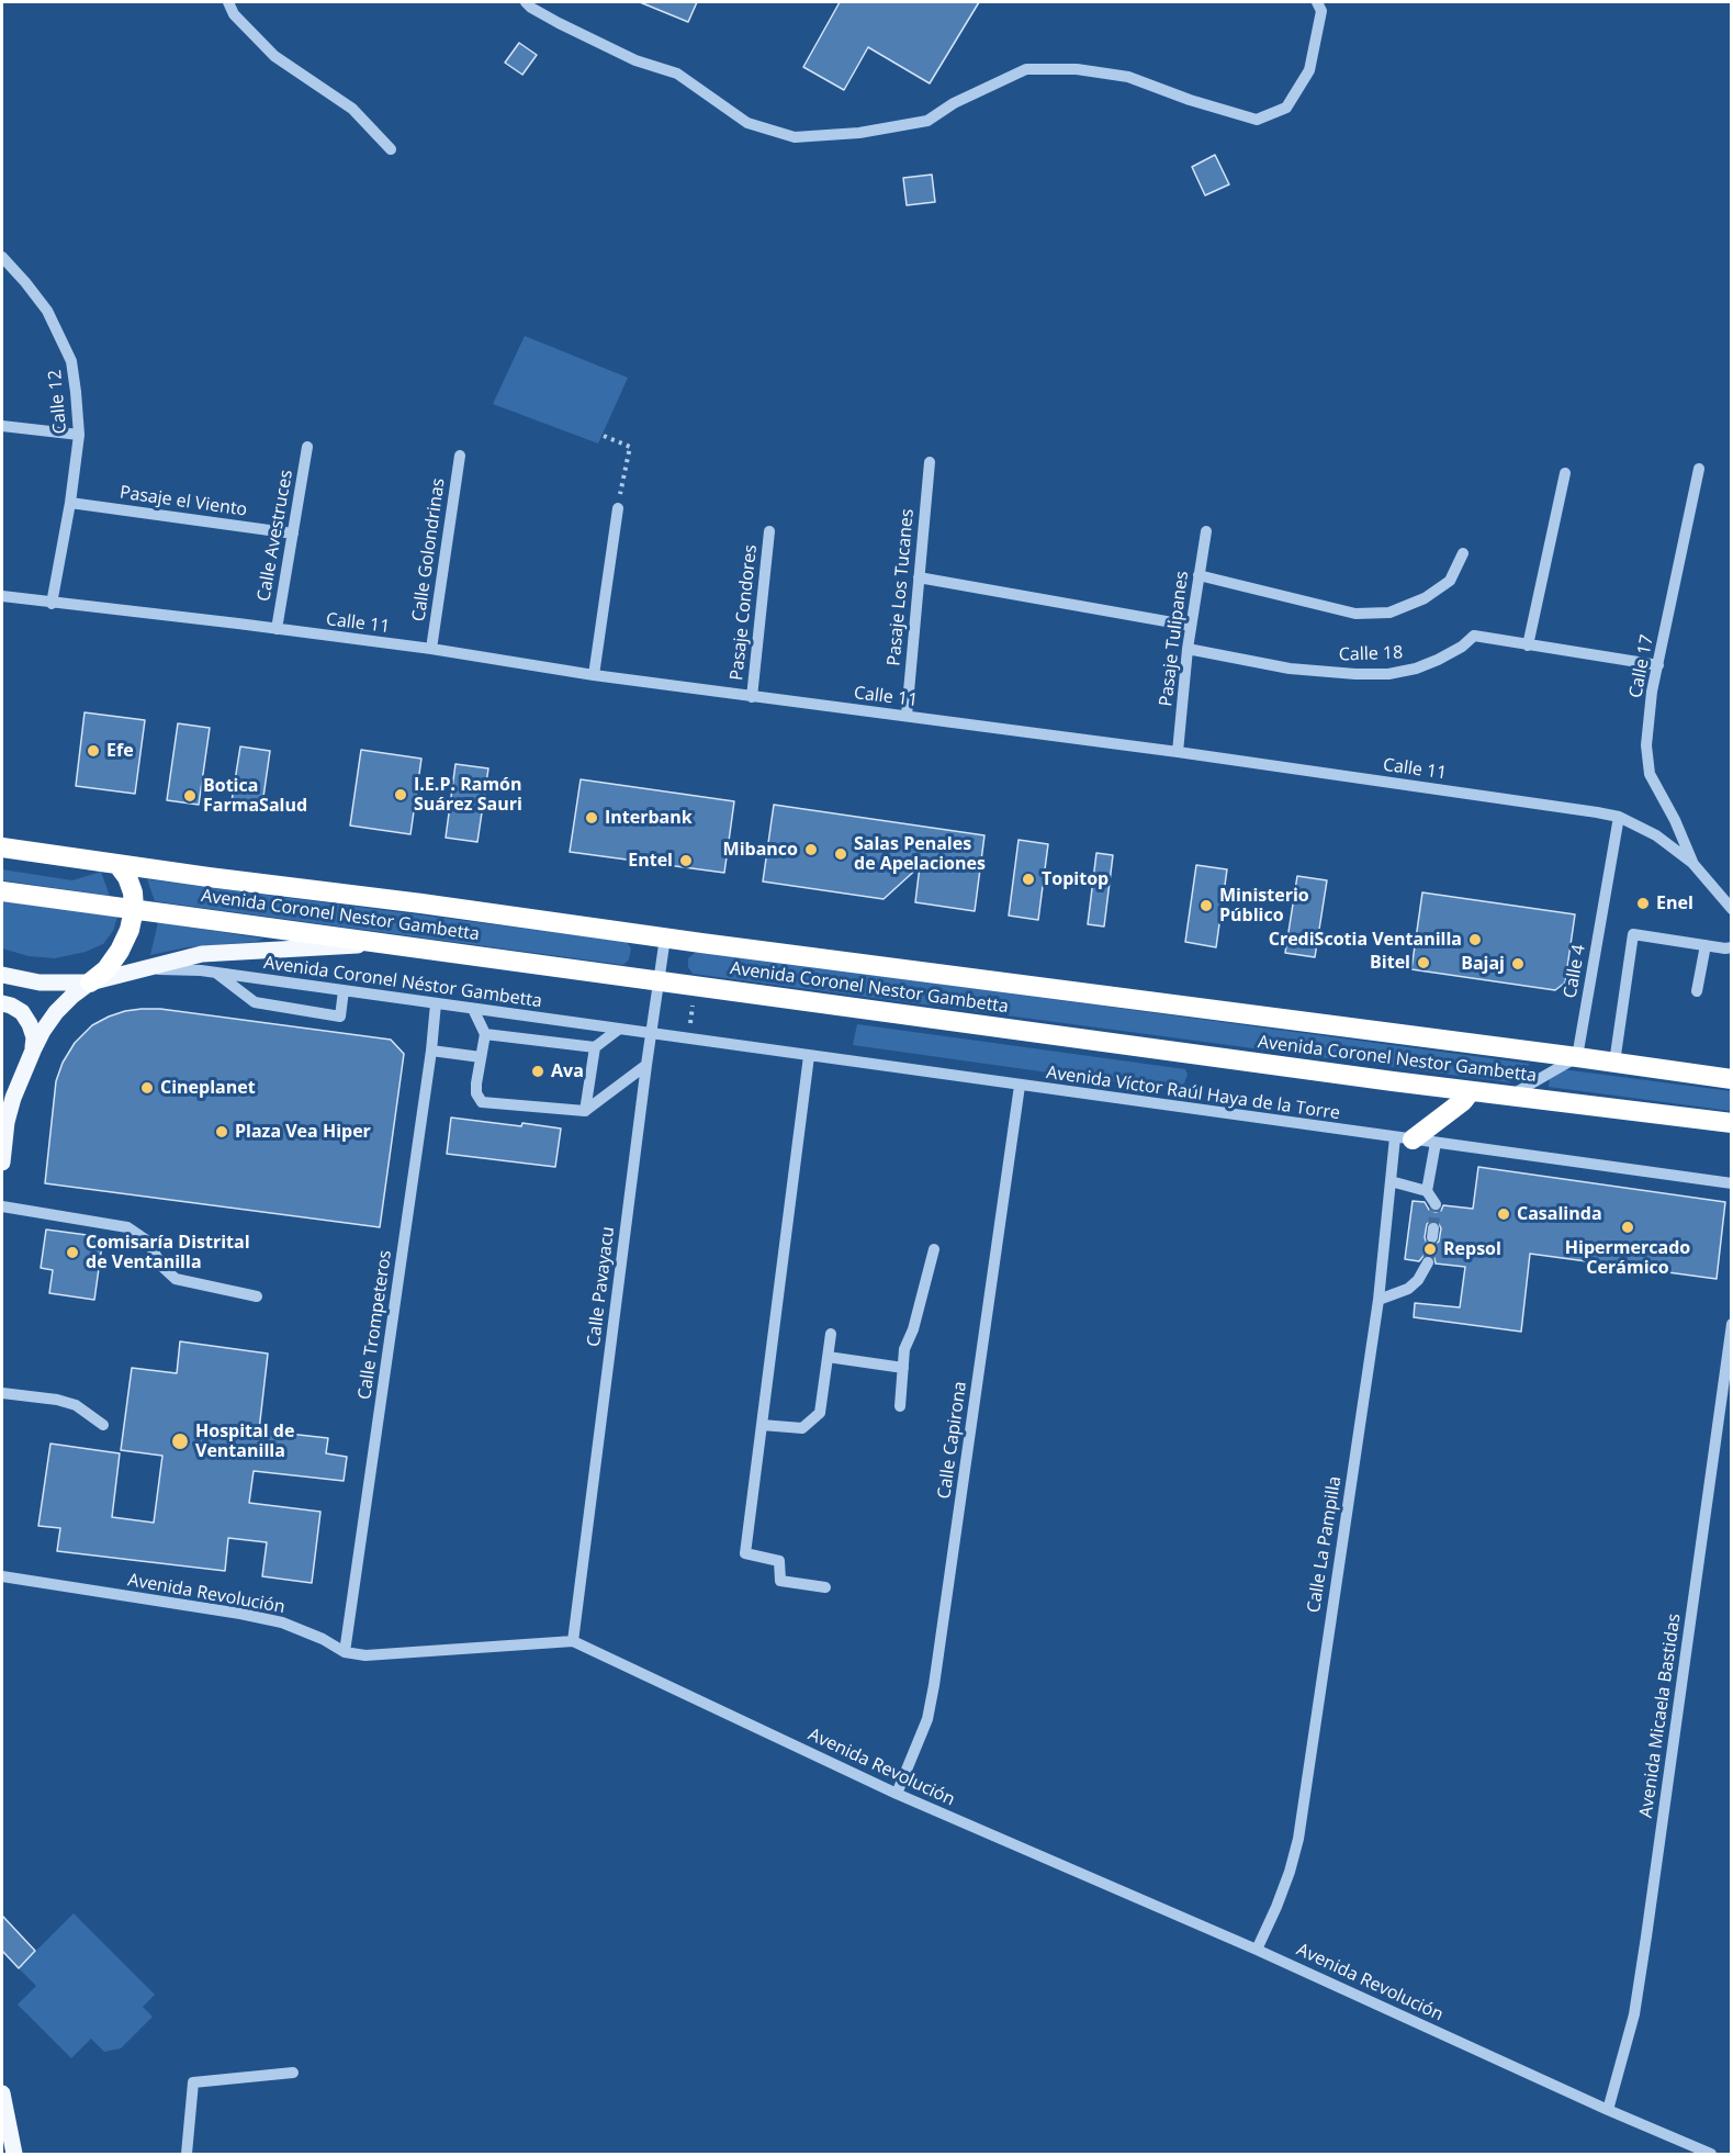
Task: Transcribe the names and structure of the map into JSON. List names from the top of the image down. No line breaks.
{"streets":{"highway":["Avenida Coronel Nestor Gambetta"],"street":["Calle 12","Pasaje el Viento","Calle Avestruces","Calle Golondrinas","Pasaje Los Tucanes","Pasaje Condores","Calle 11","Pasaje Tulipanes","Calle 18","Calle 17","Calle 4","Avenida Coronel Néstor Gambetta","Avenida Víctor Raúl Haya de la Torre","Calle Pavayacu","Calle Trompeteros","Calle Capirona","Calle La Pampilla","Avenida Revolución","Avenida Micaela Bastidas"]},"crossings":[["Calle 12","Pasaje el Viento"],["Calle 12","Calle 11"],["Pasaje el Viento","Calle Avestruces"],["Calle Avestruces","Calle 11"],["Calle Golondrinas","Calle 11"],["Pasaje Los Tucanes","Calle 11"],["Pasaje Condores","Calle 11"],["Calle 11","Pasaje Tulipanes"],["Calle 11","Calle 17"],["Calle 11","Calle 4"],["Pasaje Tulipanes","Calle 18"],["Calle 18","Calle 17"],["Avenida Coronel Nestor Gambetta","Calle 4"],["Avenida Coronel Nestor Gambetta","Calle Pavayacu"],["Avenida Coronel Néstor Gambetta","Avenida Víctor Raúl Haya de la Torre"],["Avenida Coronel Néstor Gambetta","Calle Pavayacu"],["Avenida Coronel Néstor Gambetta","Calle Trompeteros"],["Avenida Víctor Raúl Haya de la Torre","Calle Pavayacu"],["Avenida Víctor Raúl Haya de la Torre","Calle Capirona"],["Avenida Víctor Raúl Haya de la Torre","Calle La Pampilla"],["Calle Pavayacu","Avenida Revolución"],["Calle Trompeteros","Avenida Revolución"],["Calle Capirona","Avenida Revolución"],["Calle La Pampilla","Avenida Revolución"],["Avenida Revolución","Avenida Micaela Bastidas"]],"places":["Efe","I.E.P. Ramón Suárez Sauri","Botica FarmaSalud","Interbank","Mibanco","Salas Penales de Apelaciones","Entel","Topitop","Enel","Ministerio Público","CrediScotia Ventanilla","Bitel","Bajaj","Ava","Cineplanet","Plaza Vea Hiper","Casalinda","Hipermercado Cerámico","Repsol","Comisaría Distrital de Ventanilla","Hospital de Ventanilla"]}
